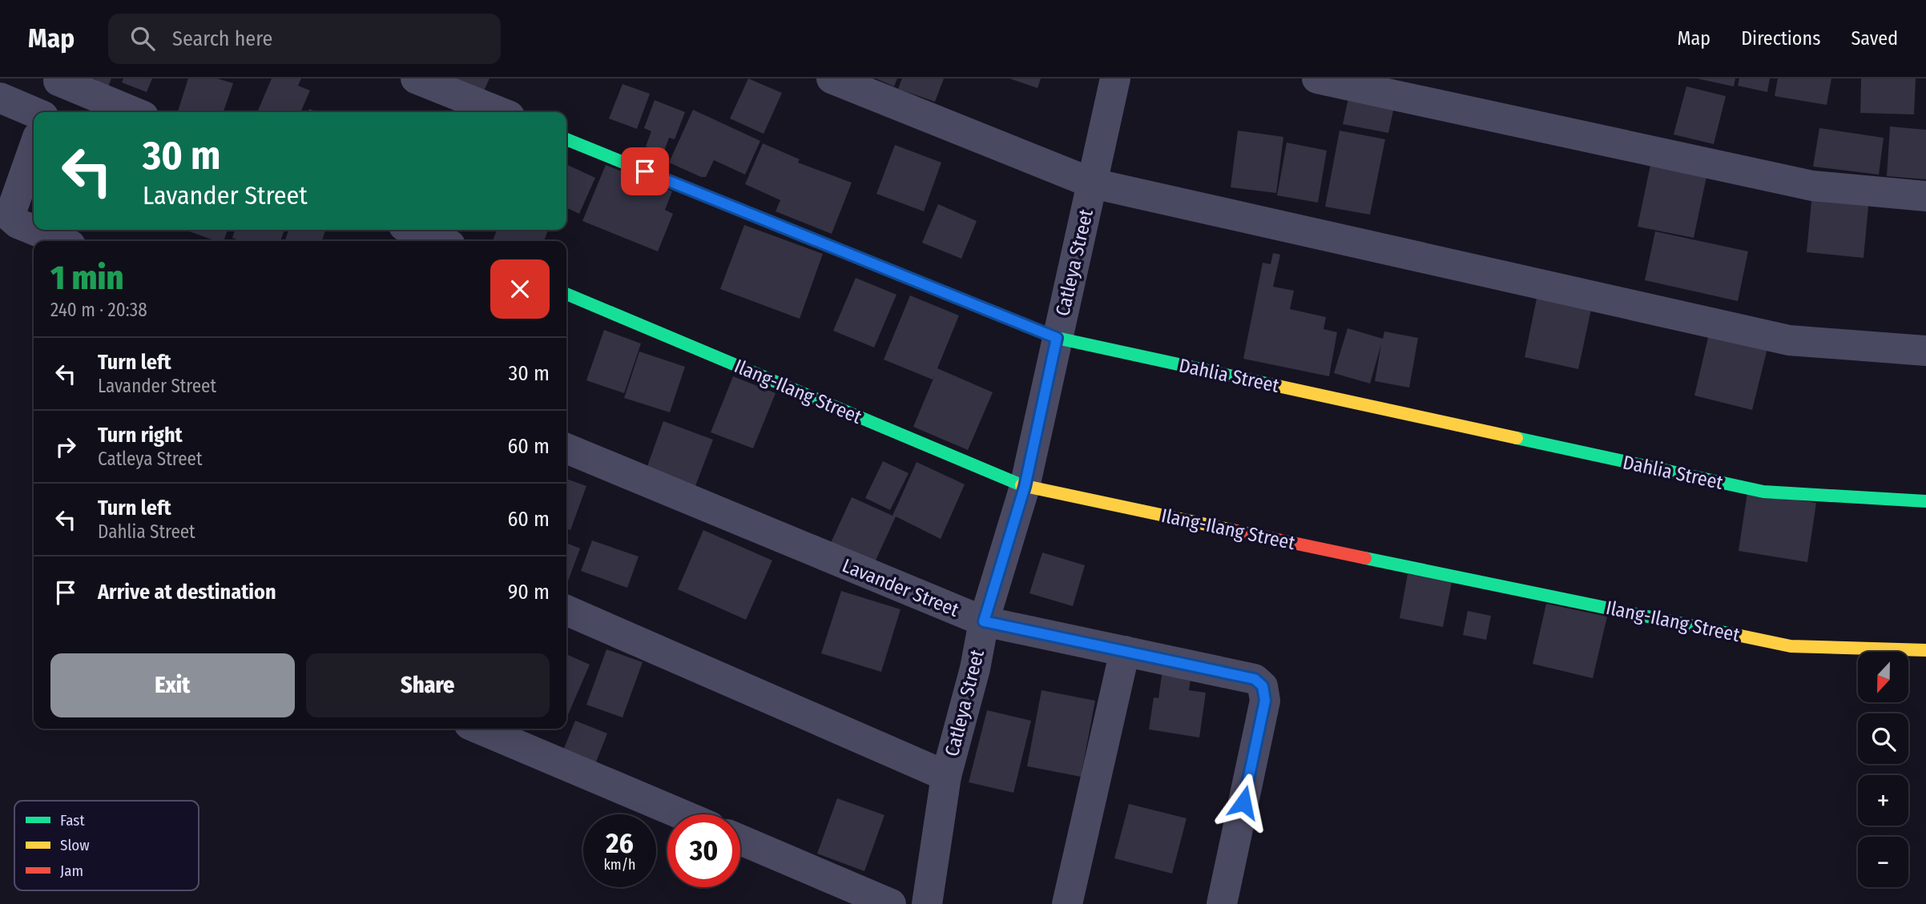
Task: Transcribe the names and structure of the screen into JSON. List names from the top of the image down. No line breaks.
{"streets":{"street":["Catleya Street","Dahlia Street","Ilang-Ilang Street","Lavander Street"]},"crossings":[["Catleya Street","Dahlia Street"],["Catleya Street","Ilang-Ilang Street"],["Catleya Street","Lavander Street"]],"legend":["Fast","Slow","Jam"],"north":"bottom","page":{"header":"Map","search":"Search here","nav":["Map","Directions","Saved"],"turn":["30 m","Lavander Street"],"heading":["1 min","240 m · 20:38"],"list":[{"name":"Turn left","note":"Lavander Street","value":"30 m"},{"name":"Turn right","note":"Catleya Street","value":"60 m"},{"name":"Turn left","note":"Dahlia Street","value":"60 m"},{"name":"Arrive at destination","value":"90 m"}],"buttons":["Exit","Share"],"map_buttons":["+","−"],"speed":"26 km/h","limit":"30"}}
